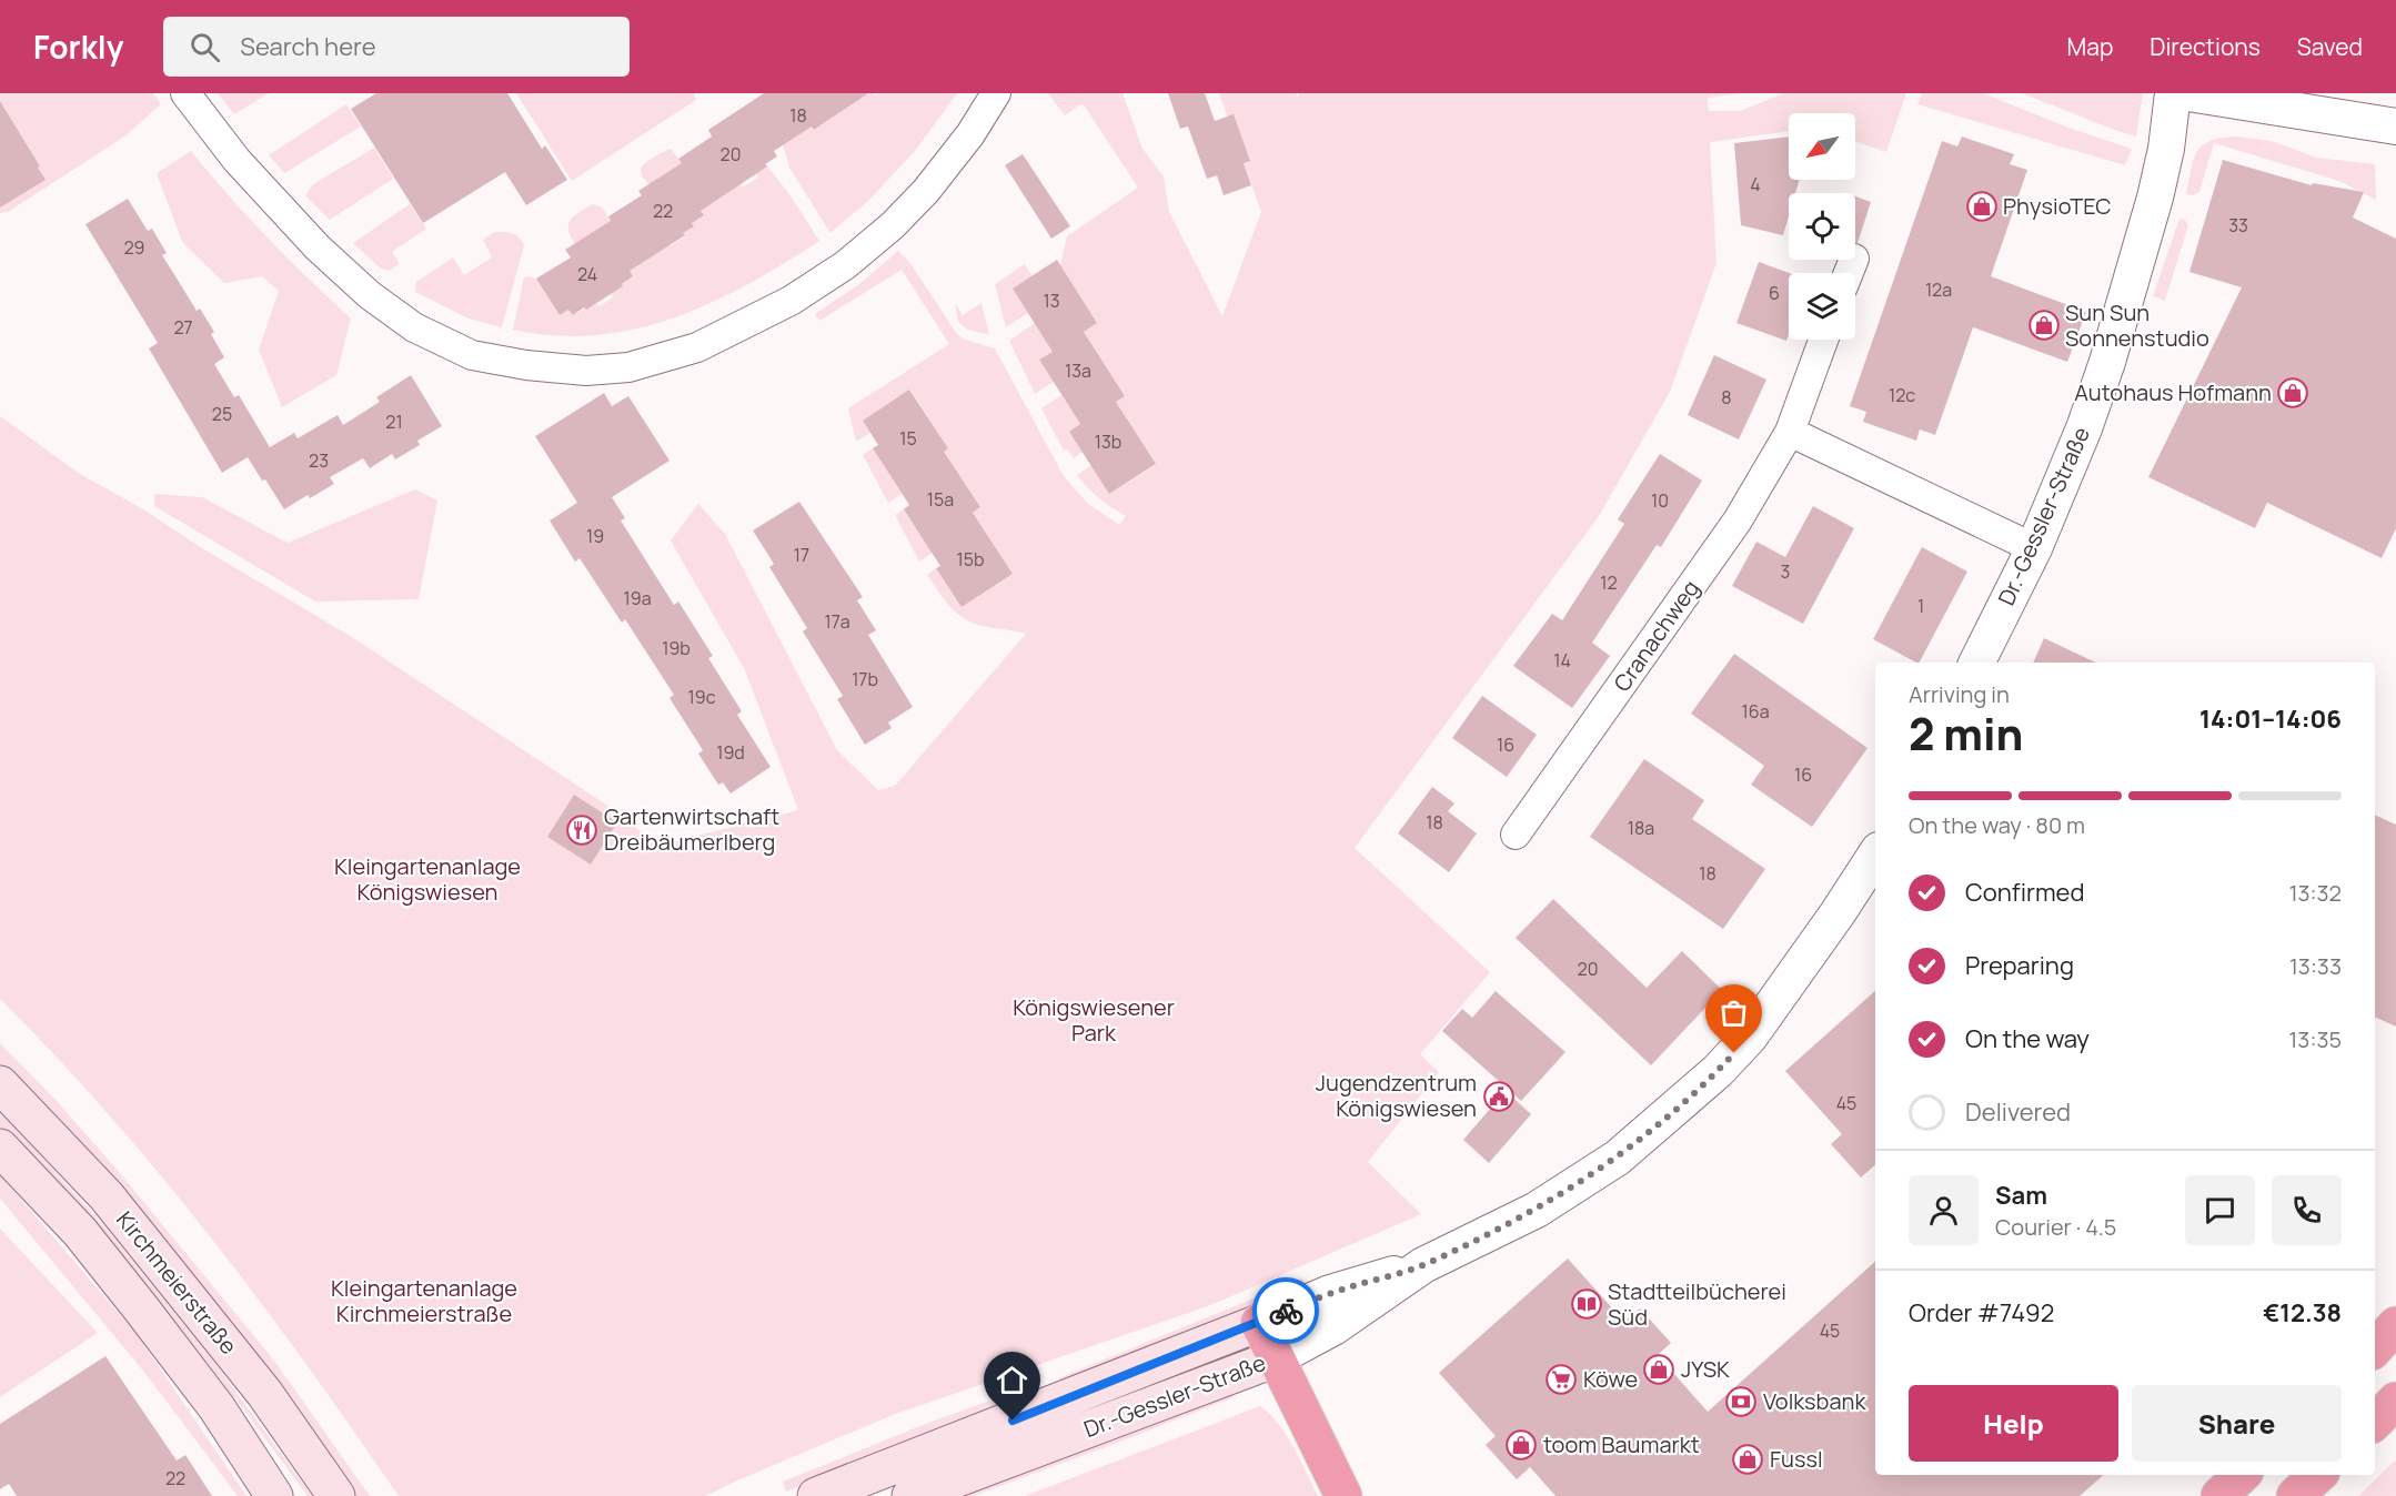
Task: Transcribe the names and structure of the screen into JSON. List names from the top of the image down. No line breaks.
{"streets":{"main road":["Dr.-Gessler-Straße","Kirchmeierstraße"],"street":["Cranachweg"]},"parks":["Kleingartenanlage Königswiesen","Königswiesener Park","Kleingartenanlage Kirchmeierstraße"],"places":{"shop":["PhysioTEC","Sun Sun Sonnenstudio","Autohaus Hofmann","JYSK","toom Baumarkt","Fussl"],"restaurant":["Gartenwirtschaft Dreibäumerlberg"],"public building":["Jugendzentrum Königswiesen"],"library":["Stadtteilbücherei Süd"],"supermarket":["Köwe"],"bank":["Volksbank"]},"house_numbers":["18","20","4","22","33","29","24","12a","6","13","27","13a","12c","8","25","21","15","13b","23","15a","10","19","17","15b","3","12","19a","1","17a","19b","14","17b","19c","16a","16","19d","16","18","18a","18","20","45","45","22"],"north":"bottom left","page":{"header":"Forkly","search":"Search here","nav":["Map","Directions","Saved"],"heading":["2 min","Arriving in","14:01–14:06"],"panel":["Sam","Courier · 4.5","Order #7492","€12.38"],"bar":"On the way · 80 m","list":[["Confirmed","13:32"],["Preparing","13:33"],["On the way","13:35"],"Delivered"],"buttons":["Help","Share"]}}
